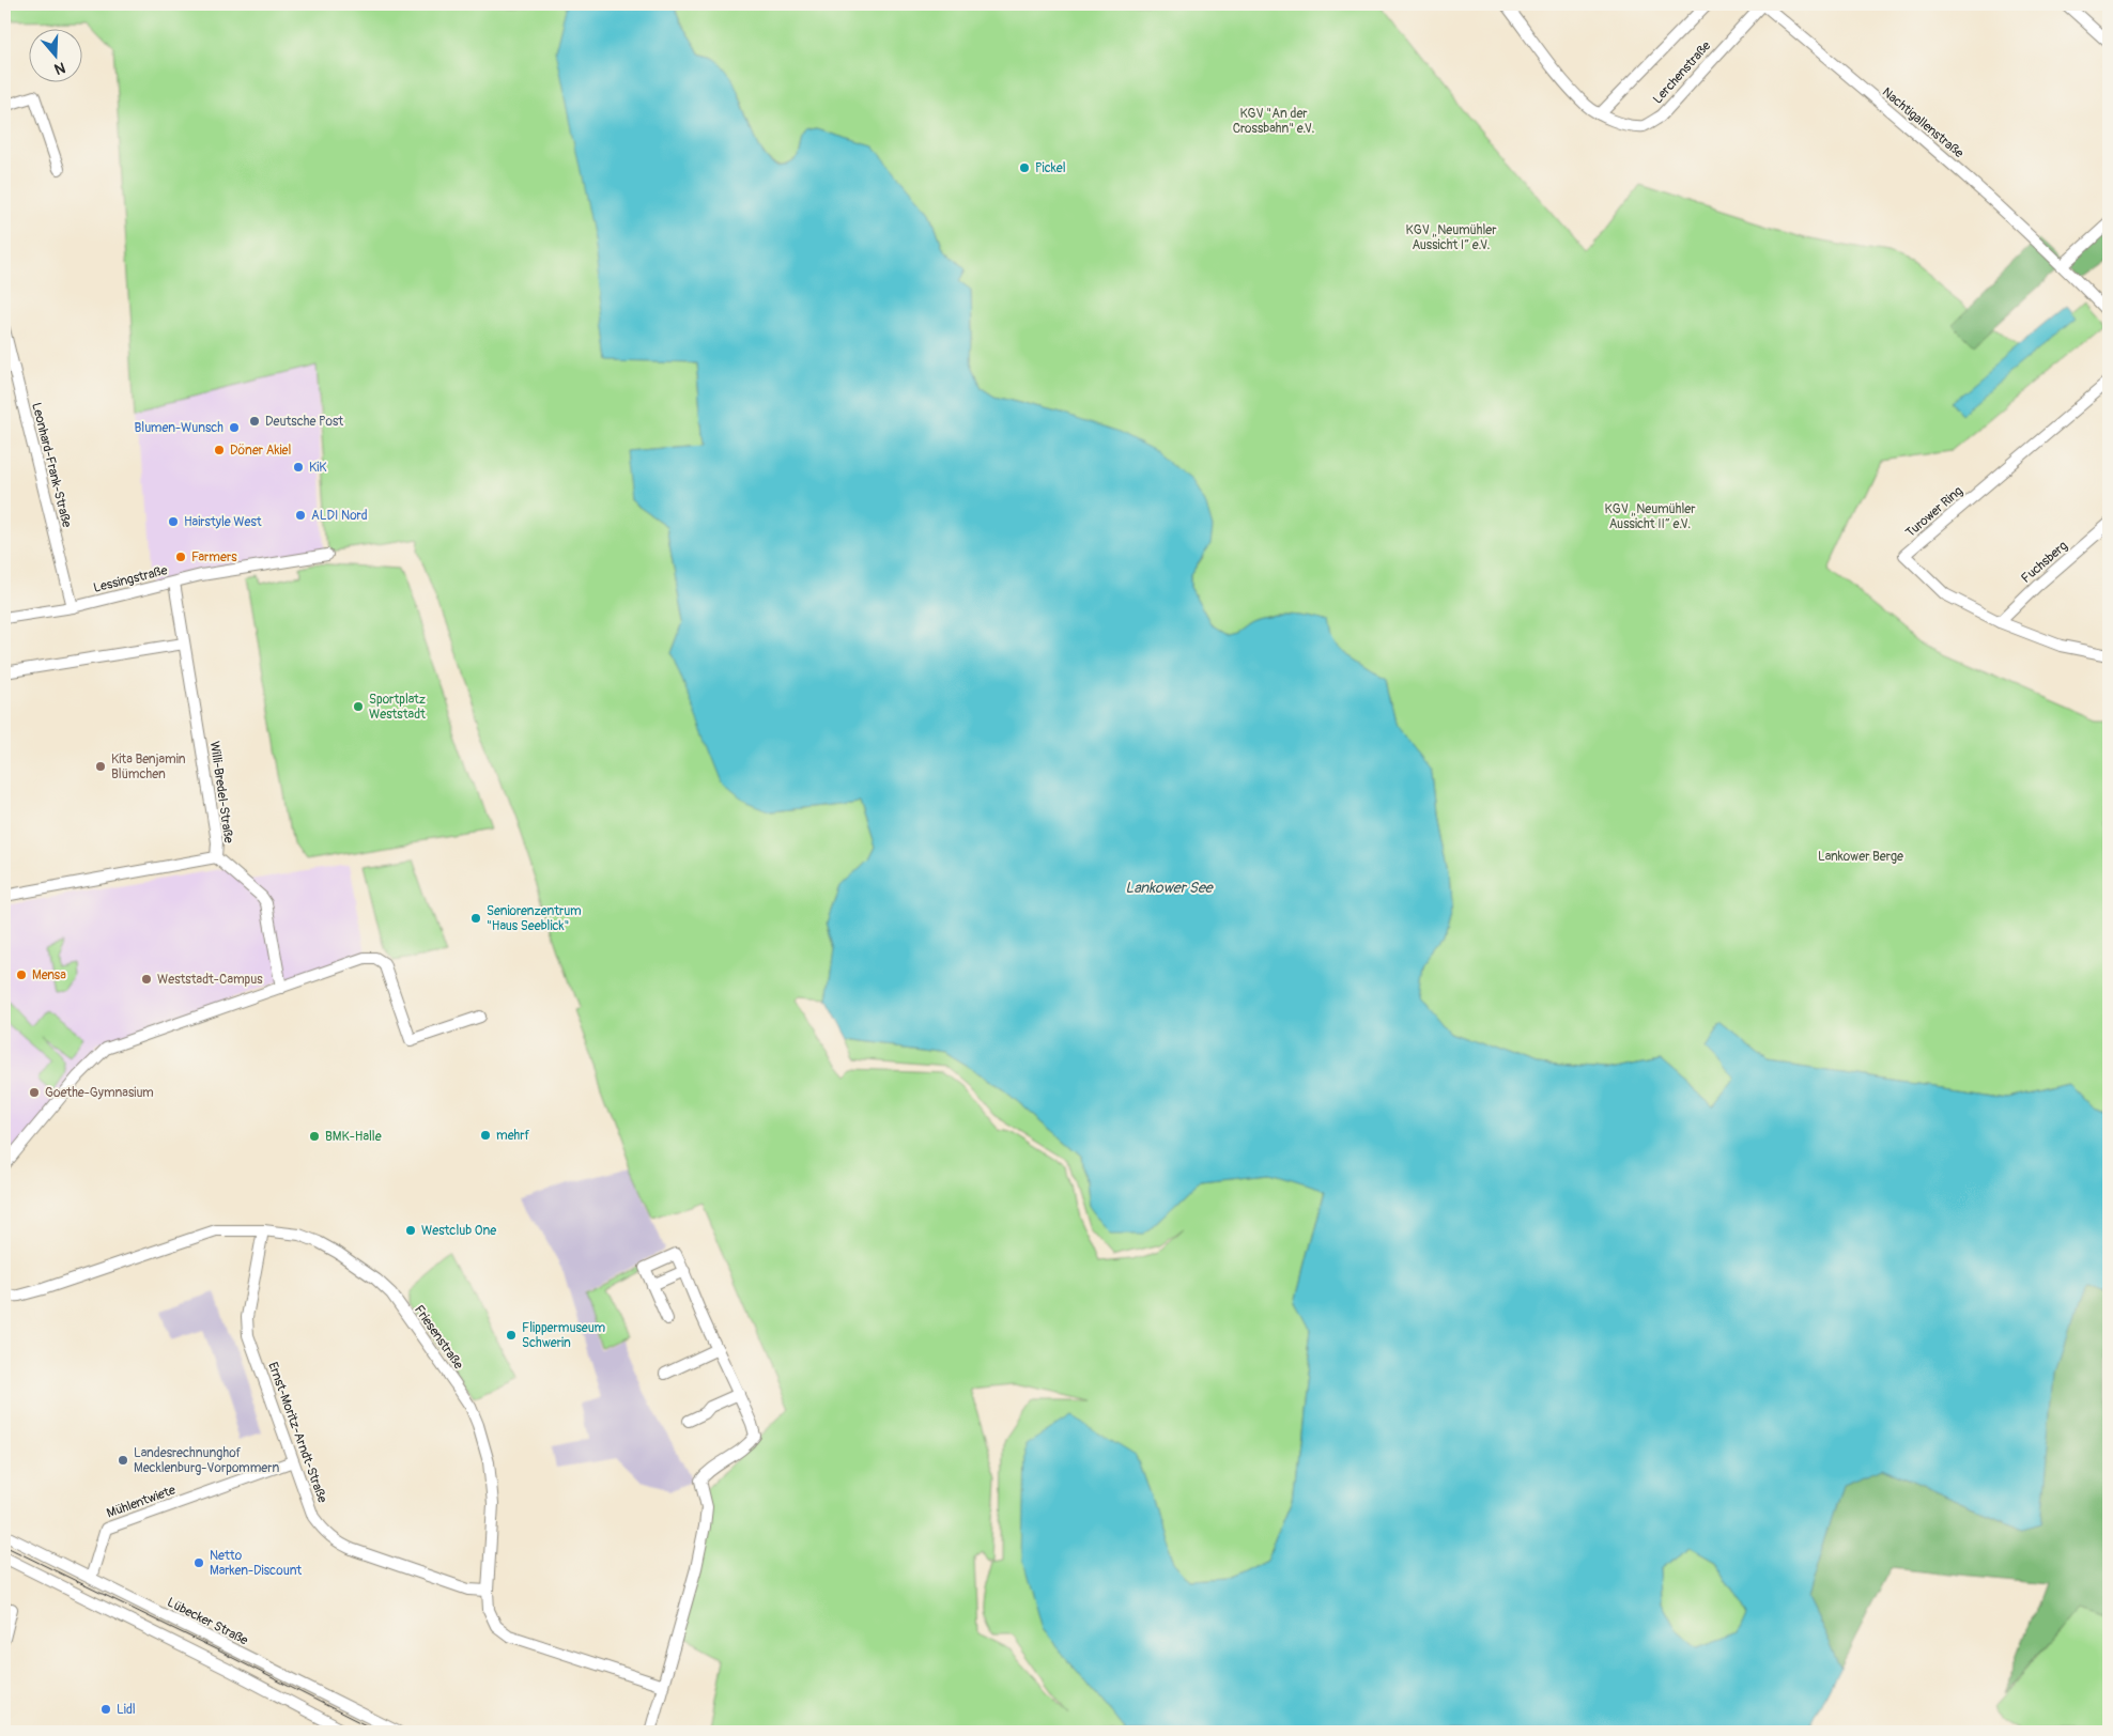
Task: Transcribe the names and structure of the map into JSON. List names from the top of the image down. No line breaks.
{"streets":{"street":["Lerchenstraße","Nachtigallenstraße","Leonhard-Frank-Straße","Turower Ring","Fuchsberg","Lessingstraße","Willi-Bredel-Straße","Friesenstraße","Ernst-Moritz-Arndt-Straße","Mühlentwiete","Lübecker Straße"]},"crossings":[["Lerchenstraße","Nachtigallenstraße"],["Leonhard-Frank-Straße","Lessingstraße"],["Turower Ring","Fuchsberg"],["Lessingstraße","Willi-Bredel-Straße"],["Friesenstraße","Ernst-Moritz-Arndt-Straße"],["Ernst-Moritz-Arndt-Straße","Mühlentwiete"],["Mühlentwiete","Lübecker Straße"]],"water":["Lankower See"],"parks":["KGV \"An der Crossbahn\" e.V.","KGV „Neumühler Aussicht I“ e.V.","KGV „Neumühler Aussicht II“ e.V.","Lankower Berge"],"places":["Pickel","Deutsche Post","Blumen-Wunsch","Döner Akiel","KiK","ALDI Nord","Hairstyle West","Farmers","Sportplatz Weststadt","Kita Benjamin Blümchen","Seniorenzentrum \"Haus Seeblick\"","Mensa","Weststadt-Campus","Goethe-Gymnasium","mehrf","BMK-Halle","Westclub One","Flippermuseum Schwerin","Landesrechnunghof Mecklenburg-Vorpommern","Netto Marken-Discount","Lidl"],"north":"bottom"}
